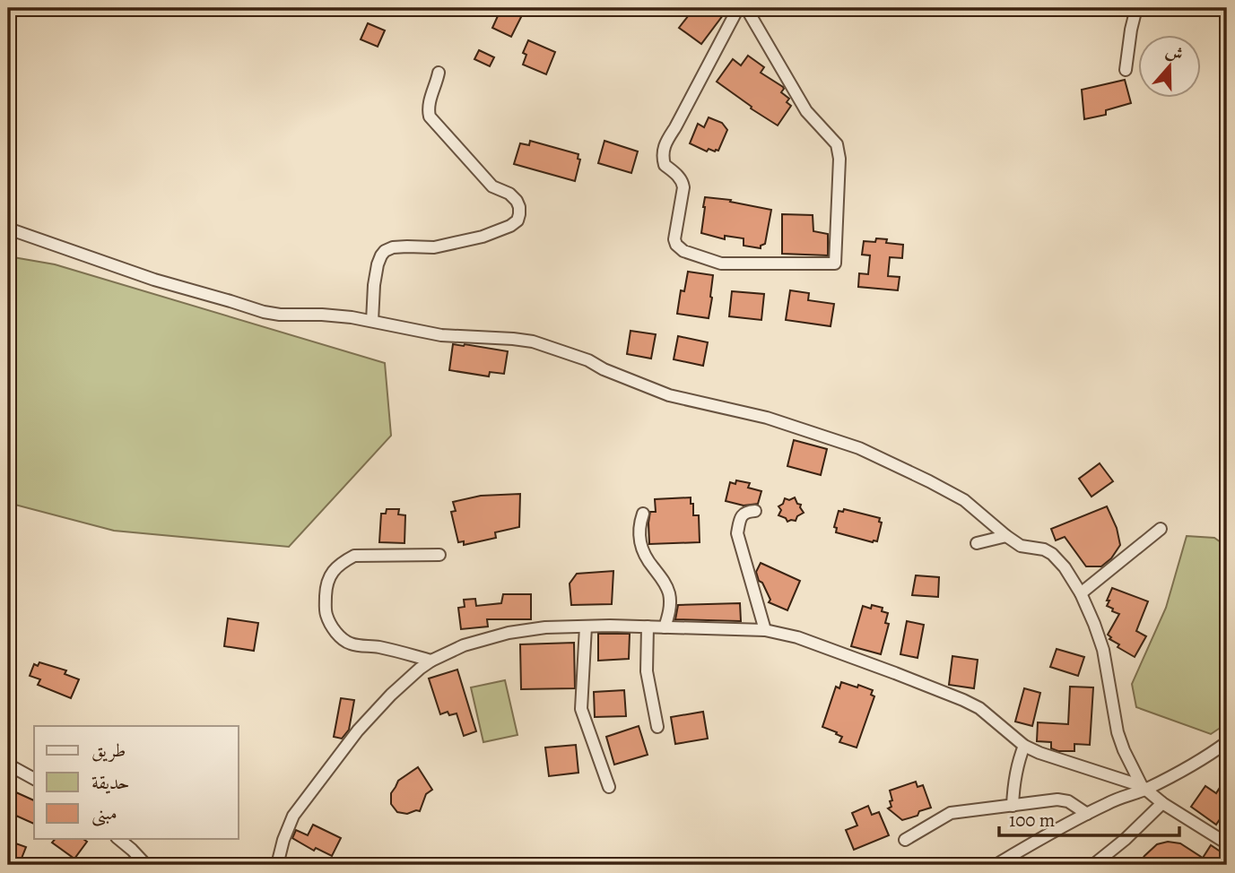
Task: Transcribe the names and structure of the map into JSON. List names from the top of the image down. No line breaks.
{"legend":["طريق","حديقة","مبنى"],"scale_bar":"100 m","north":"top"}
